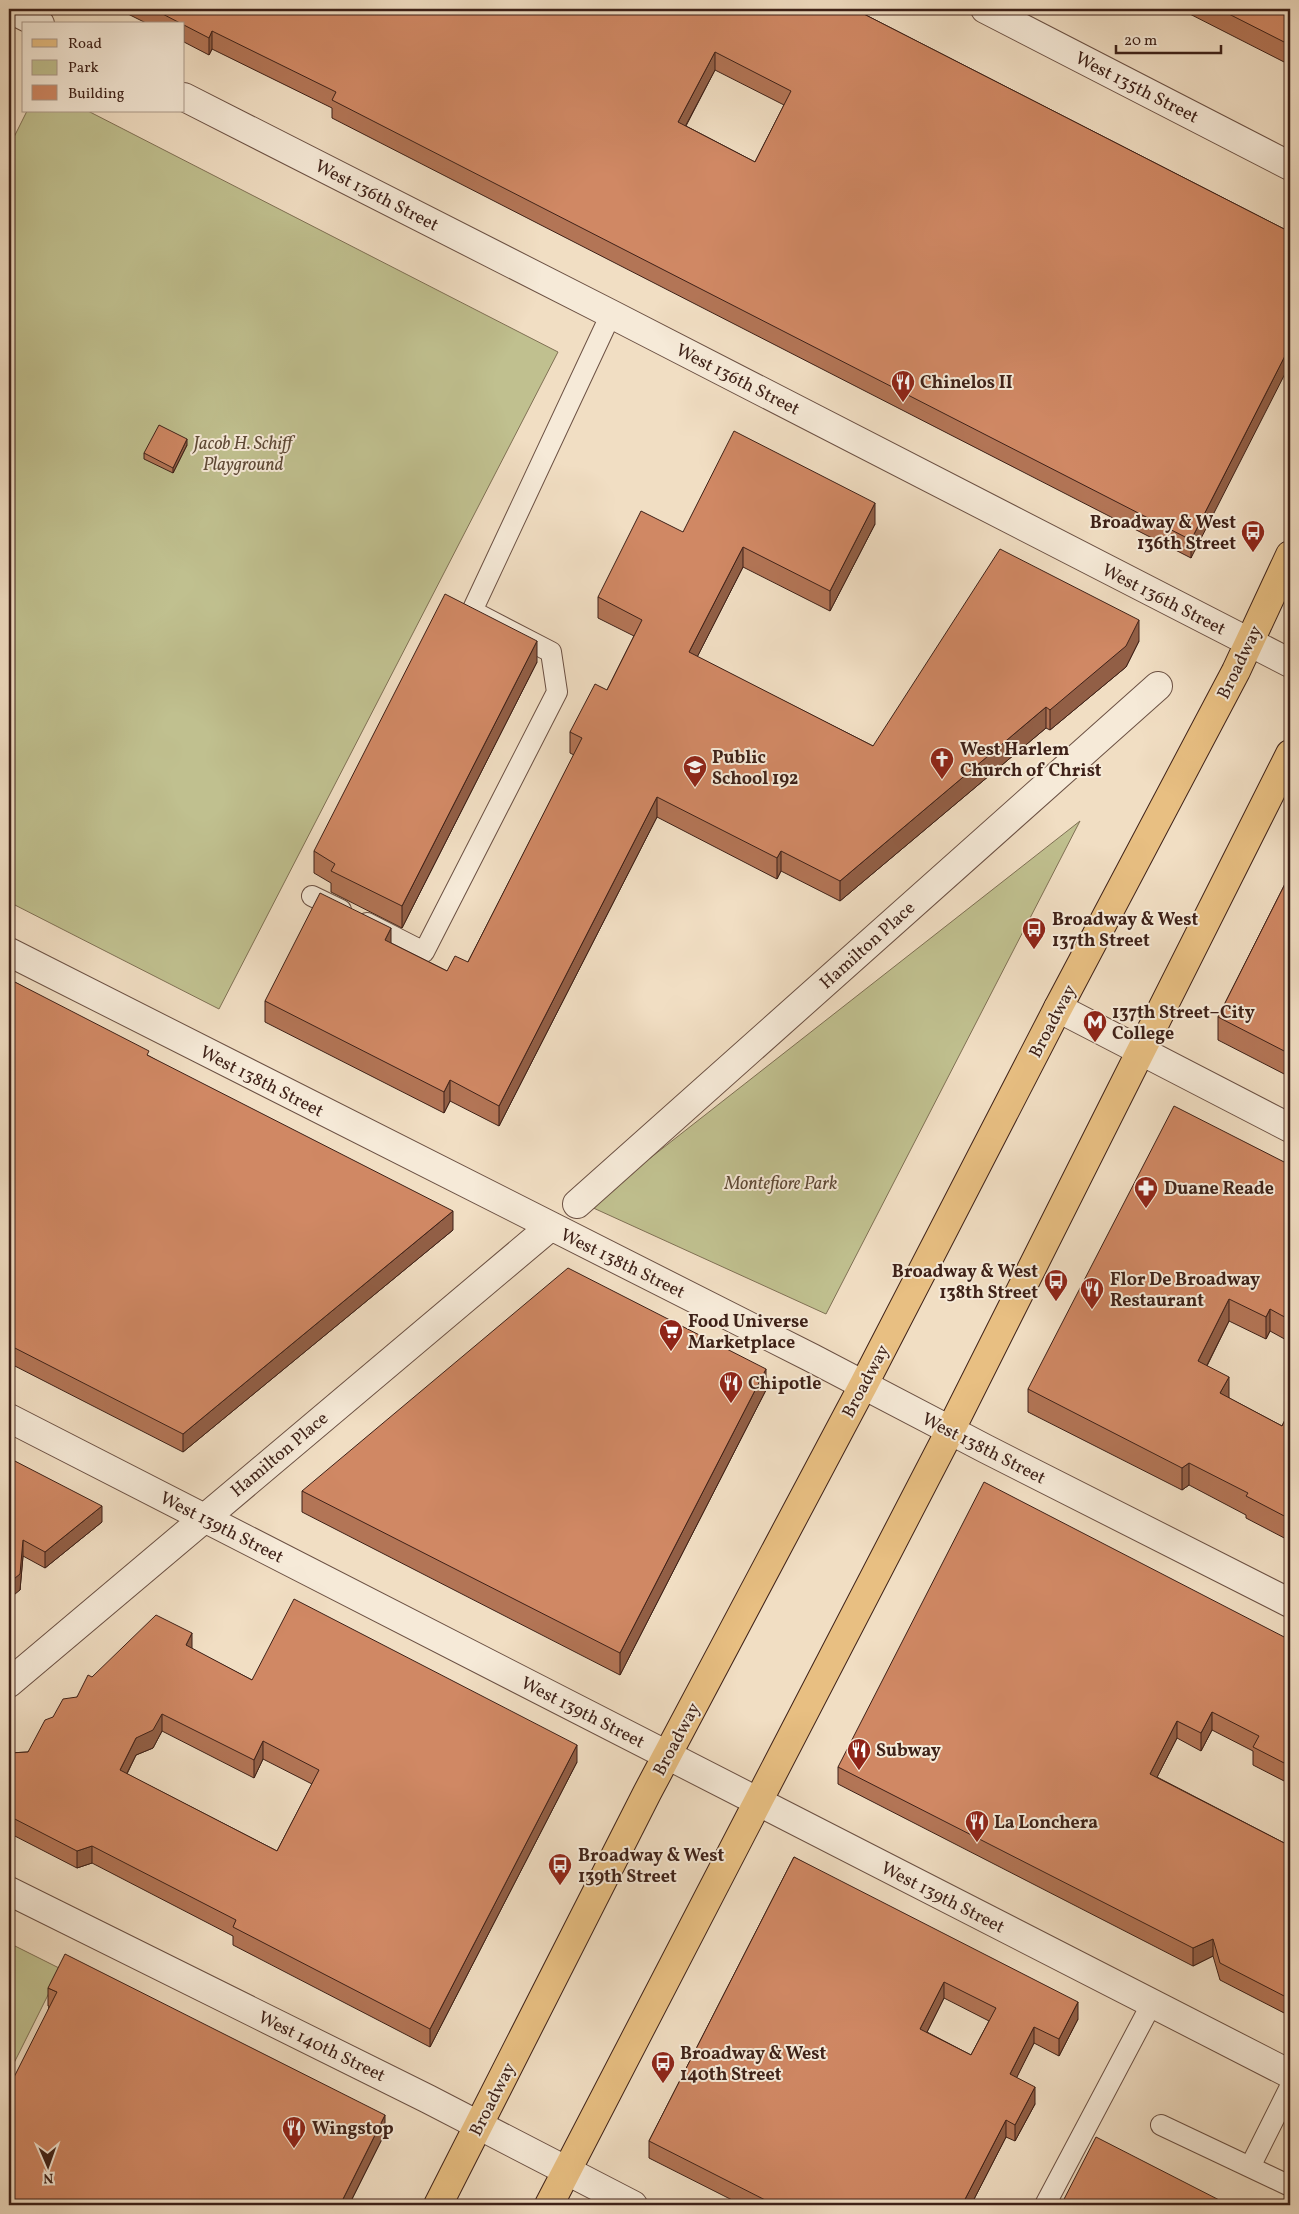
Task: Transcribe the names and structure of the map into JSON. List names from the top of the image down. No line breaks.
{"streets":{"main road":["Broadway"],"street":["West 135th Street","West 136th Street","Hamilton Place","West 138th Street","West 139th Street","West 140th Street"]},"crossings":[["West 136th Street","Broadway"],["Broadway","West 138th Street"],["Broadway","West 139th Street"],["Broadway","West 140th Street"],["Hamilton Place","West 138th Street"],["Hamilton Place","West 139th Street"]],"parks":["Jacob H. Schiff Playground","Montefiore Park"],"places":{"restaurant":["Chinelos II","Flor De Broadway Restaurant","Chipotle","Subway","La Lonchera","Wingstop"],"bus stop":["Broadway & West 136th Street","Broadway & West 137th Street","Broadway & West 138th Street","Broadway & West 139th Street","Broadway & West 140th Street"],"church":["West Harlem Church of Christ"],"school or university":["Public School 192"],"metro station":["137th Street–City College"],"pharmacy":["Duane Reade"],"supermarket":["Food Universe Marketplace"]},"legend":["Road","Park","Building"],"scale_bar":"20 m","north":"bottom"}
